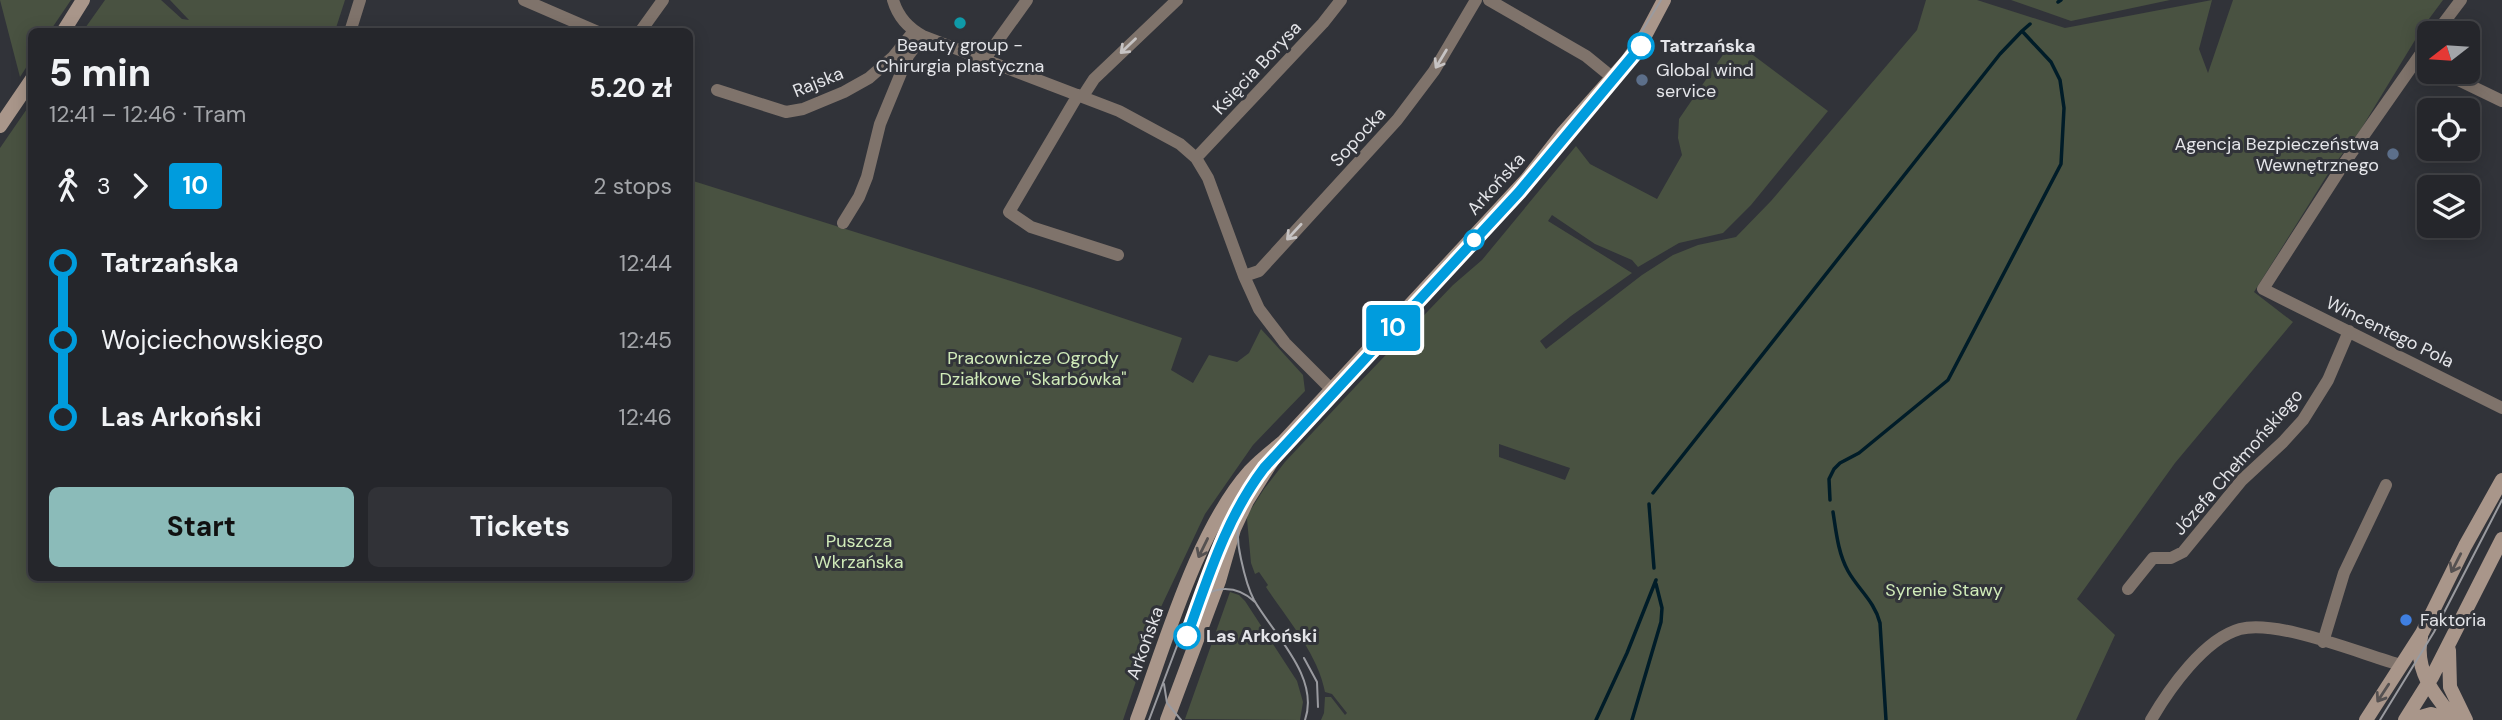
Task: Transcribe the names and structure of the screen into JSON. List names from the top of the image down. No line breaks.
{"streets":{"street":["Księcia Borysa","Rajska","Sopocka","Arkońska","Wincentego Pola","Józefa Chełmońskiego"]},"crossings":[["Wincentego Pola","Józefa Chełmońskiego"]],"one_way":["Sopocka"],"parks":["Pracownicze Ogrody Działkowe \"Skarbówka\"","Puszcza Wkrzańska","Syrenie Stawy"],"places":["Beauty group - Chirurgia plastyczna","Tatrzańska","Global wind service","Agencja Bezpieczeństwa Wewnętrznego","Faktoria","Las Arkoński"],"lines":["tram line 10"],"north":"left","page":{"on_map":"10","heading":["5 min","12:41 – 12:46 · Tram","5.20 zł"],"legs":["3","10","2 stops"],"list":[{"name":"Tatrzańska","value":"12:44"},{"name":"Wojciechowskiego","value":"12:45"},{"name":"Las Arkoński","value":"12:46"}],"buttons":["Start","Tickets"]}}
